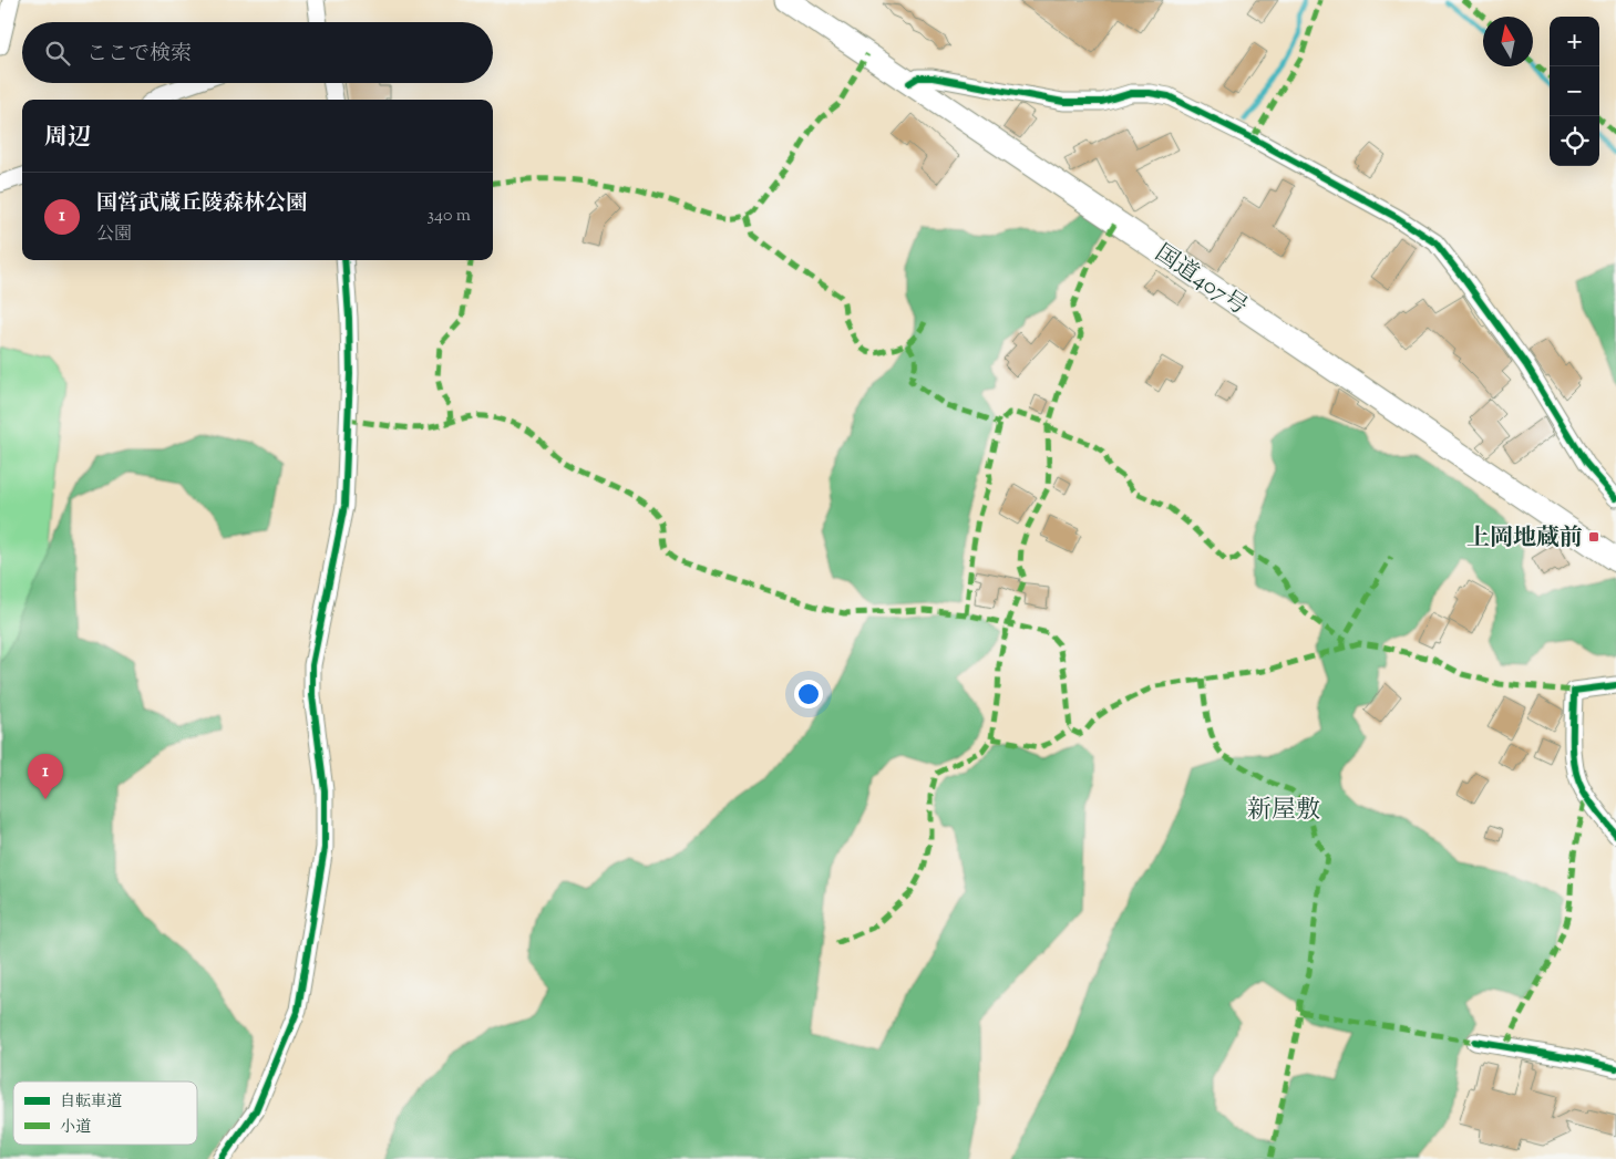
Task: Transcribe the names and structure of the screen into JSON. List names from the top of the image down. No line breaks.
{"streets":{"highway":["国道407号"]},"districts":["新屋敷"],"places":{"transit":["上岡地蔵前"]},"legend":["自転車道","小道"],"north":"top","page":{"map_buttons":["+","−"],"search":"ここで検索","heading":"周辺","list":[{"mark":"1","name":"国営武蔵丘陵森林公園","note":"公園","value":"340 m"}],"pins":"1"}}
